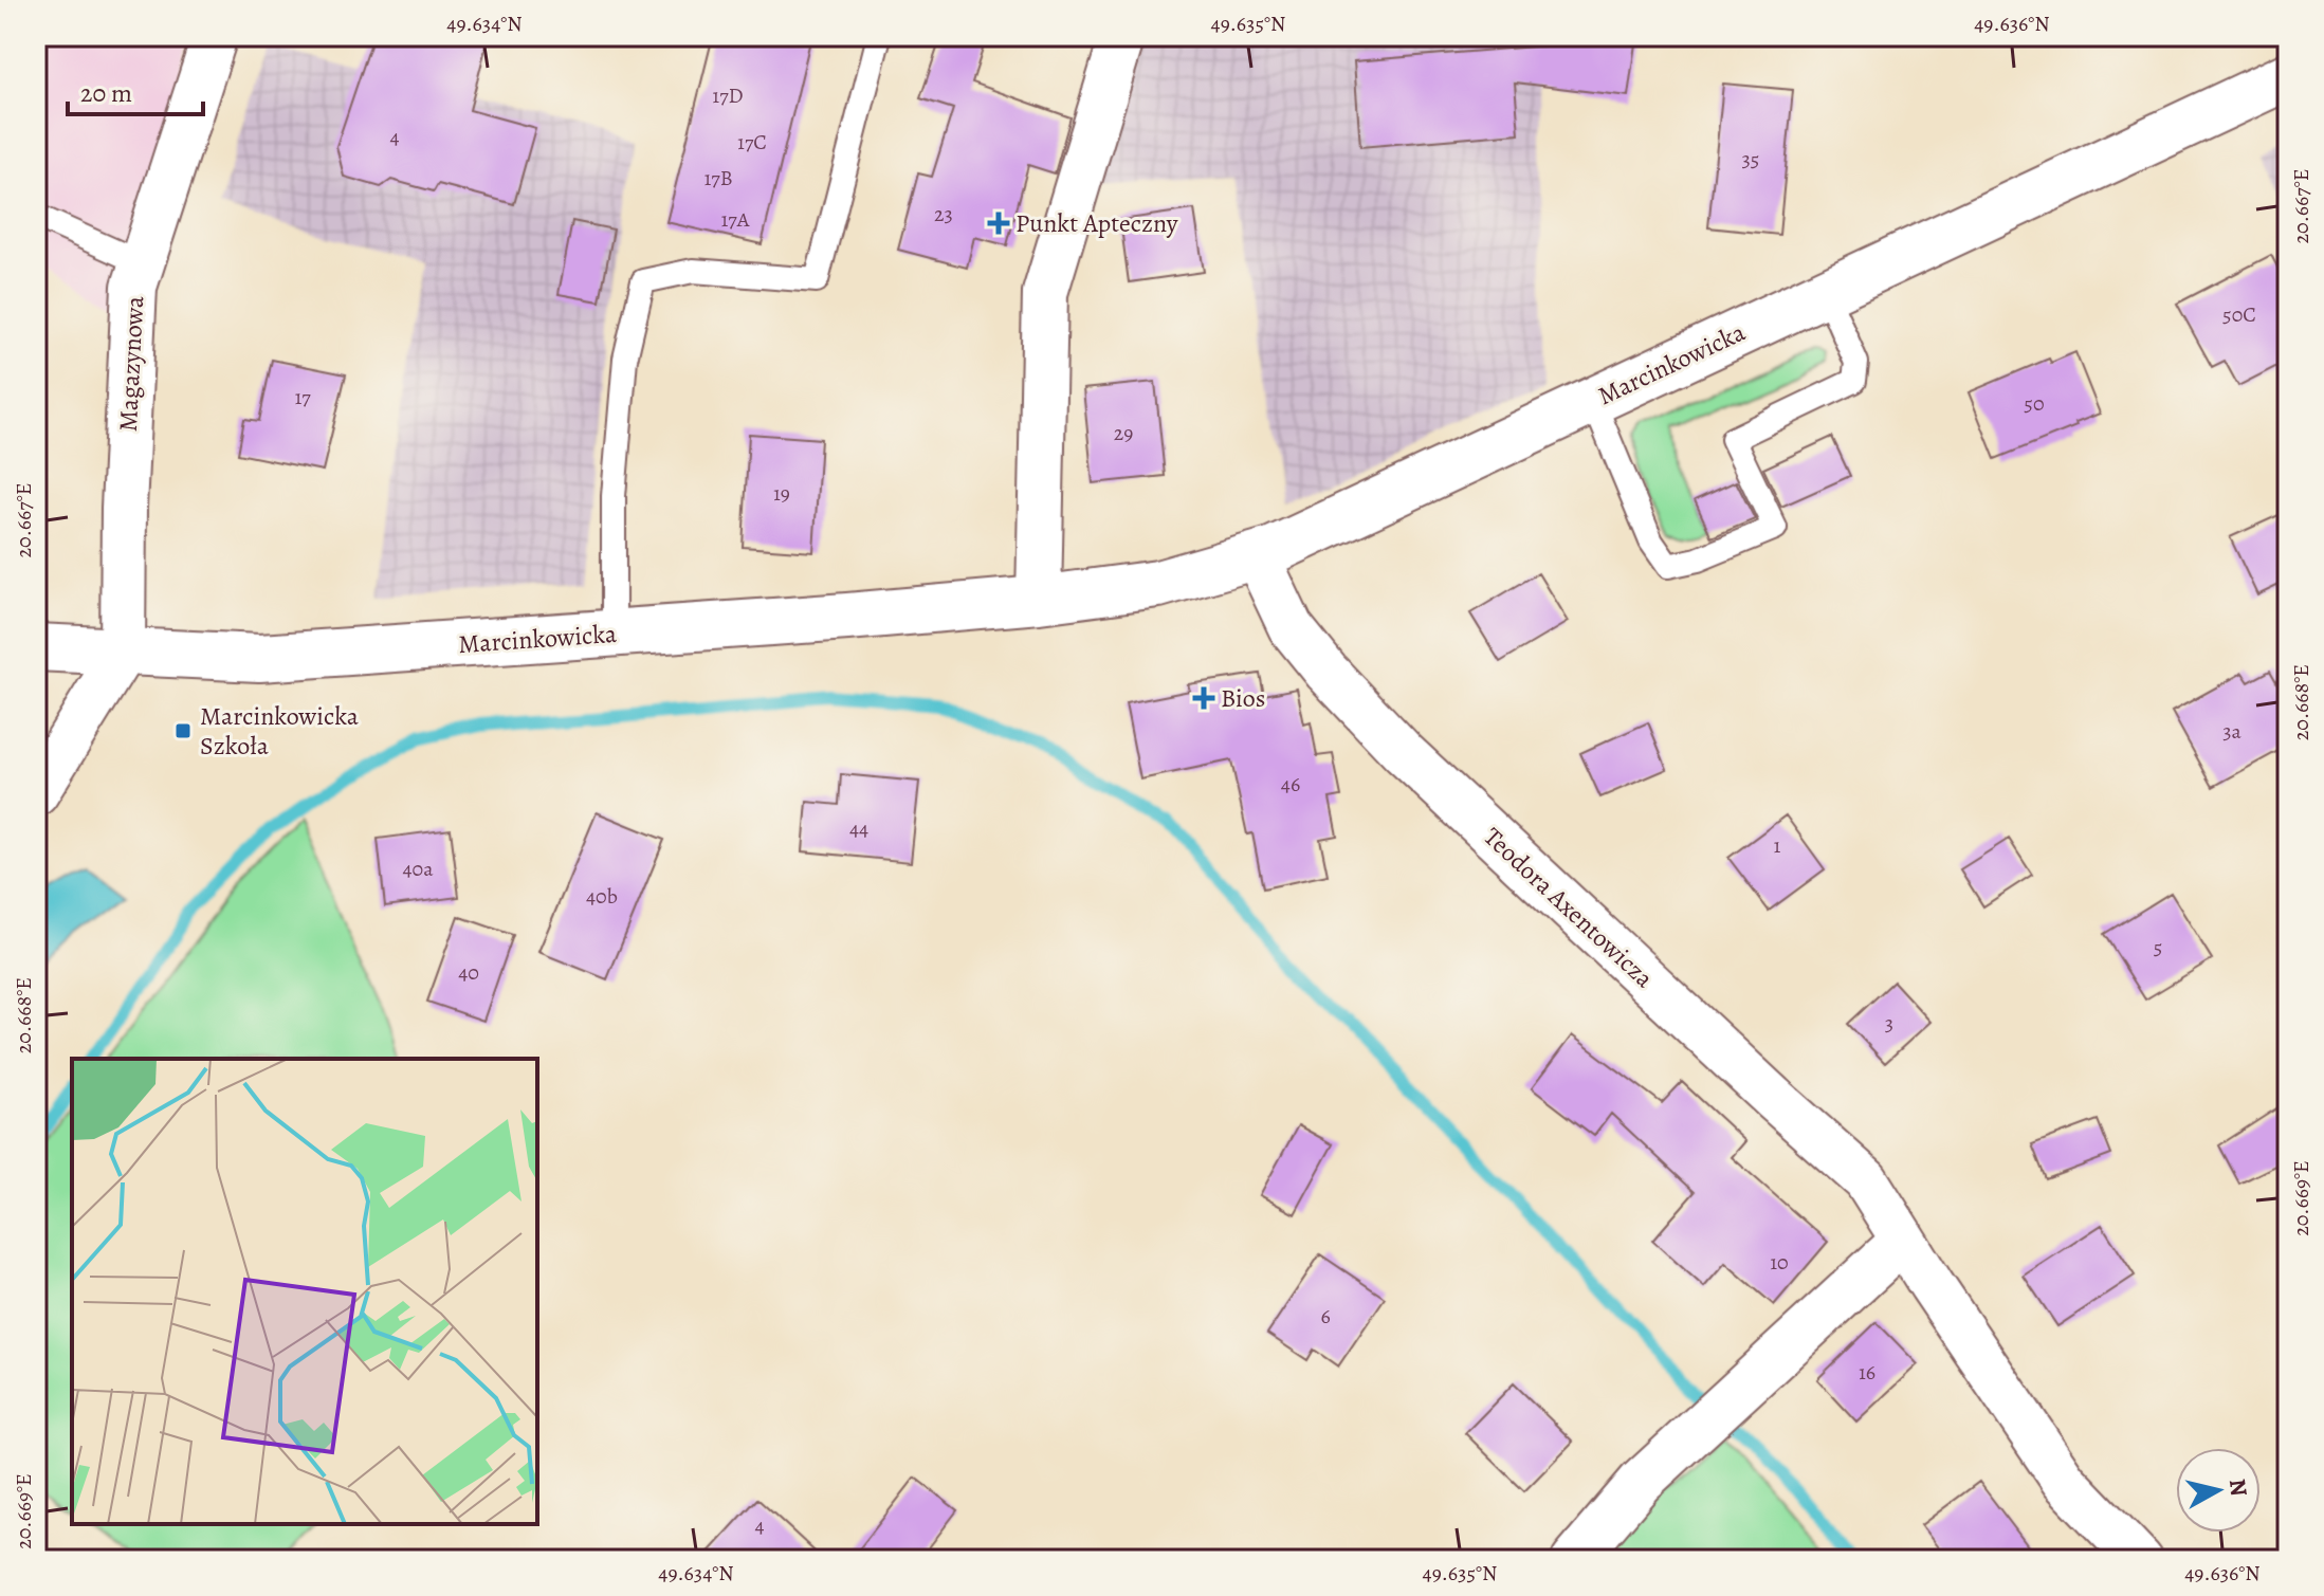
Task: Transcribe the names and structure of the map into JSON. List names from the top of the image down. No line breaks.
{"streets":{"street":["Magazynowa","Marcinkowicka","Teodora Axentowicza"]},"crossings":[["Magazynowa","Marcinkowicka"],["Marcinkowicka","Teodora Axentowicza"]],"places":{"health":["Punkt Apteczny","Bios"],"transit":["Marcinkowicka Szkoła"]},"house_numbers":["17D","4","17C","35","17B","23","17A","50C","17","50","29","19","3a","46","44","1","40a","40b","5","40","3","10","6","16","4"],"scale_bar":"20 m","north":"right","coordinates":["49.634°N","49.635°N","49.636°N","20.667°E","20.668°E","20.669°E"]}
